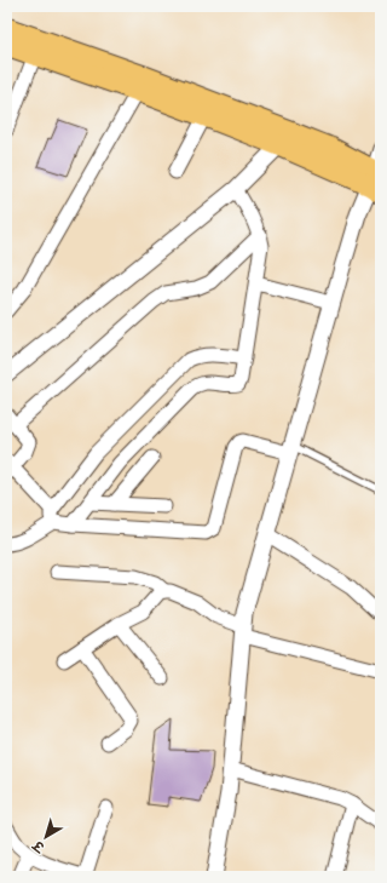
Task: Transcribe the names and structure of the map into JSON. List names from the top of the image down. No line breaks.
{"north":"bottom left"}
